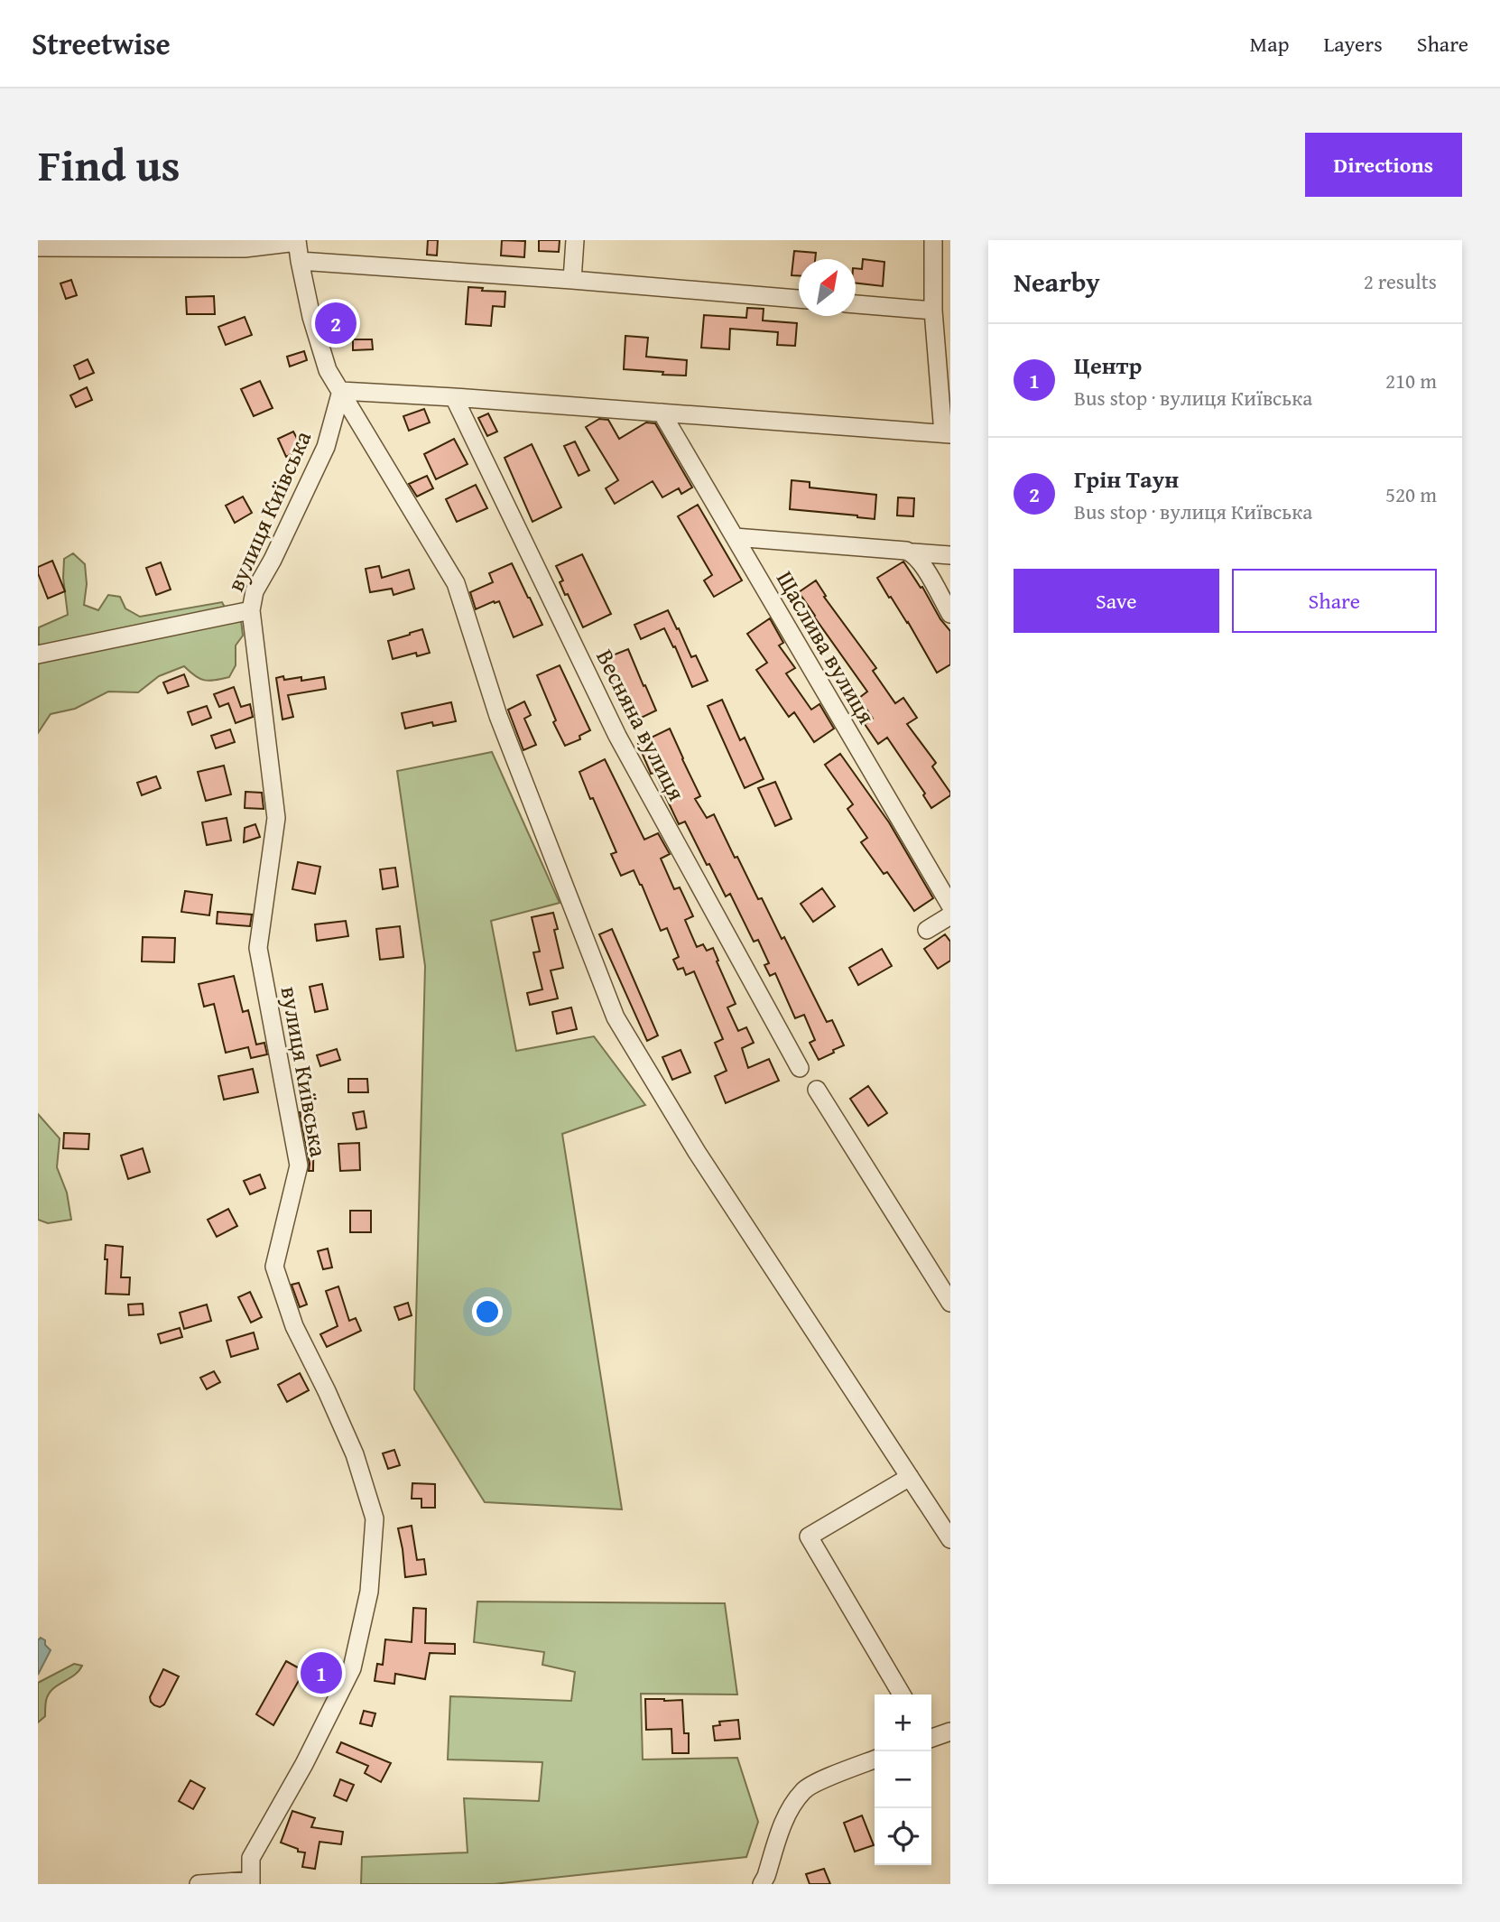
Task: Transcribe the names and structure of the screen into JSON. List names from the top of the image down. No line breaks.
{"streets":{"street":["вулиця Київська","Щаслива вулиця","Весняна вулиця"]},"north":"top right","page":{"header":"Streetwise","nav":["Map","Layers","Share"],"title":"Find us","buttons":["Directions",["Save","Share"]],"heading":["Nearby","2 results"],"pins":["2","1"],"list":[{"mark":"1","name":"Центр","note":"Bus stop · вулиця Київська","value":"210 m"},{"mark":"2","name":"Грін Таун","note":"Bus stop · вулиця Київська","value":"520 m"}],"map_buttons":["+","−"]}}
